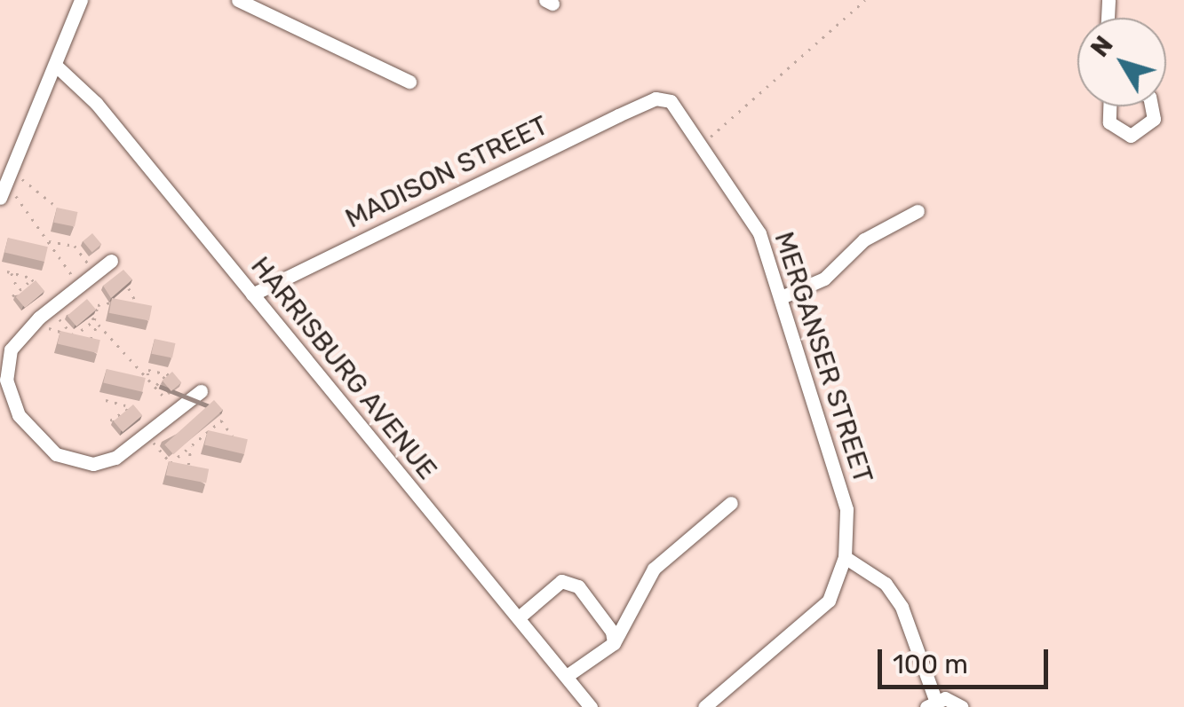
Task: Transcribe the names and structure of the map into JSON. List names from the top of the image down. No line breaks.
{"streets":{"street":["MADISON STREET","MERGANSER STREET","HARRISBURG AVENUE"]},"crossings":[["MADISON STREET","MERGANSER STREET"],["MADISON STREET","HARRISBURG AVENUE"]],"scale_bar":"100 m","north":"top left"}
